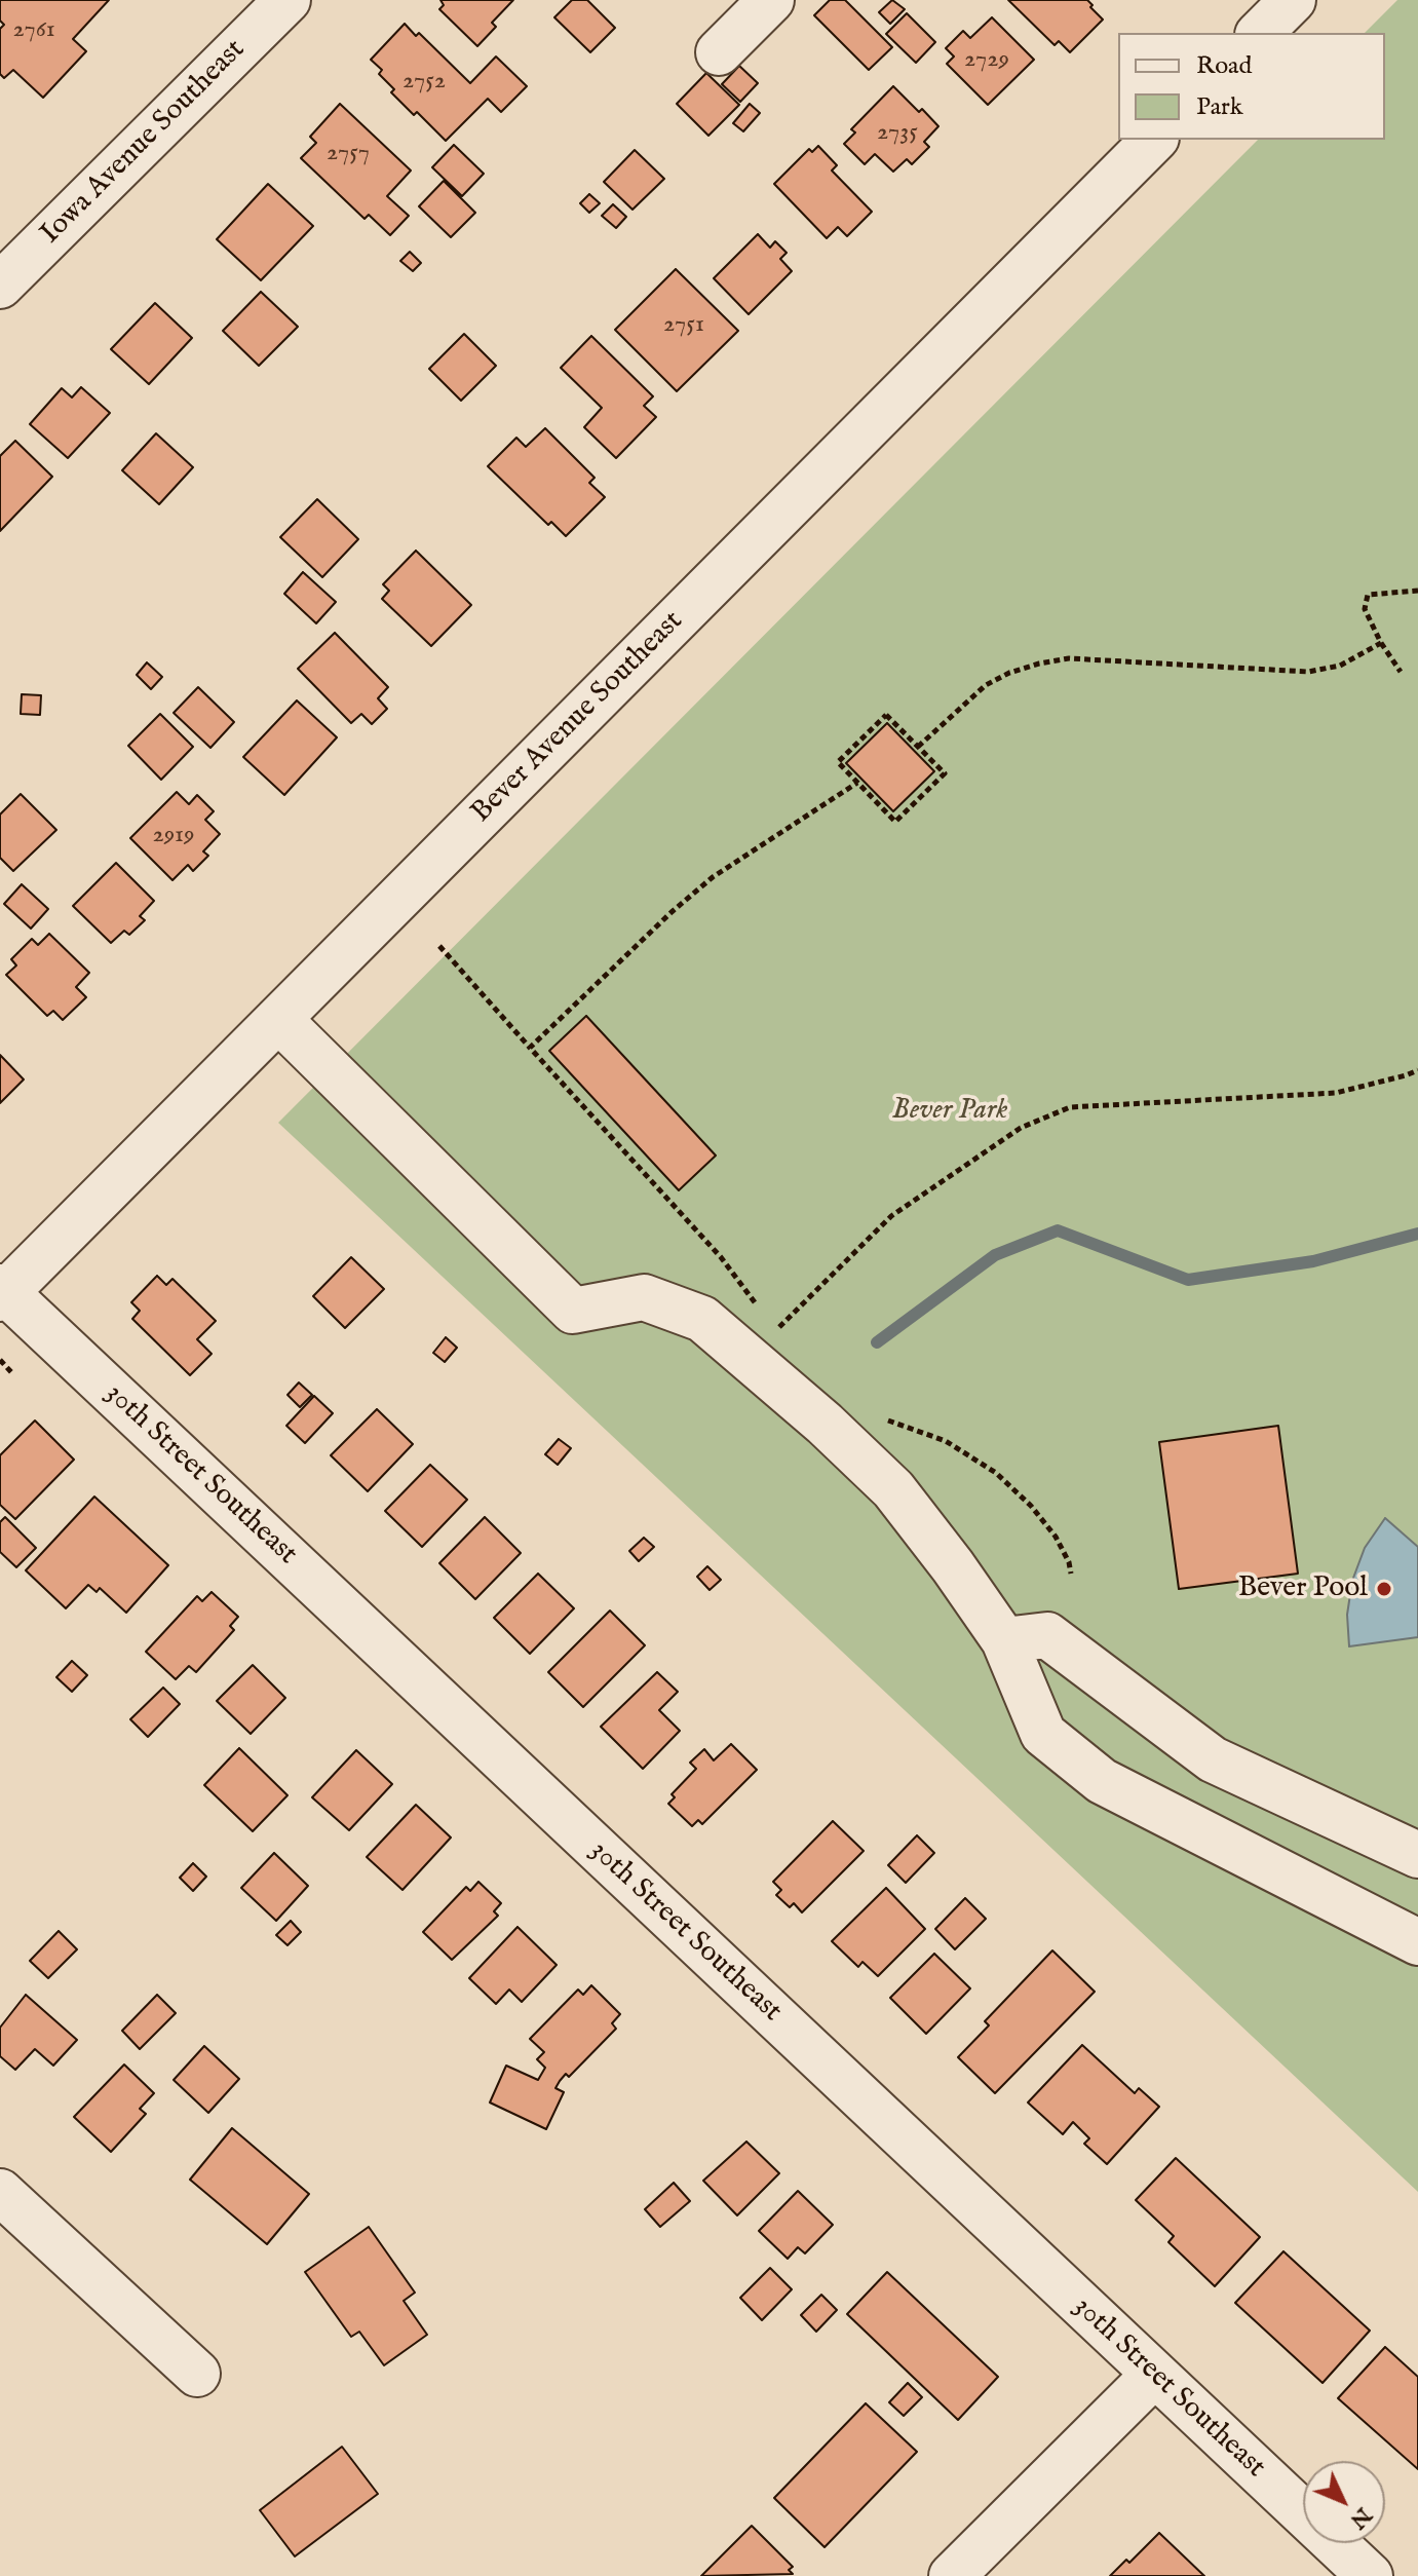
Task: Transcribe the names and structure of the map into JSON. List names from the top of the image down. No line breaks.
{"streets":{"street":["Iowa Avenue Southeast","Bever Avenue Southeast","30th Street Southeast"]},"crossings":[["Bever Avenue Southeast","30th Street Southeast"]],"parks":["Bever Park"],"places":["Bever Pool"],"house_numbers":["2761","2729","2752","2735","2757","2751","2919"],"legend":["Road","Park"],"north":"bottom right"}
